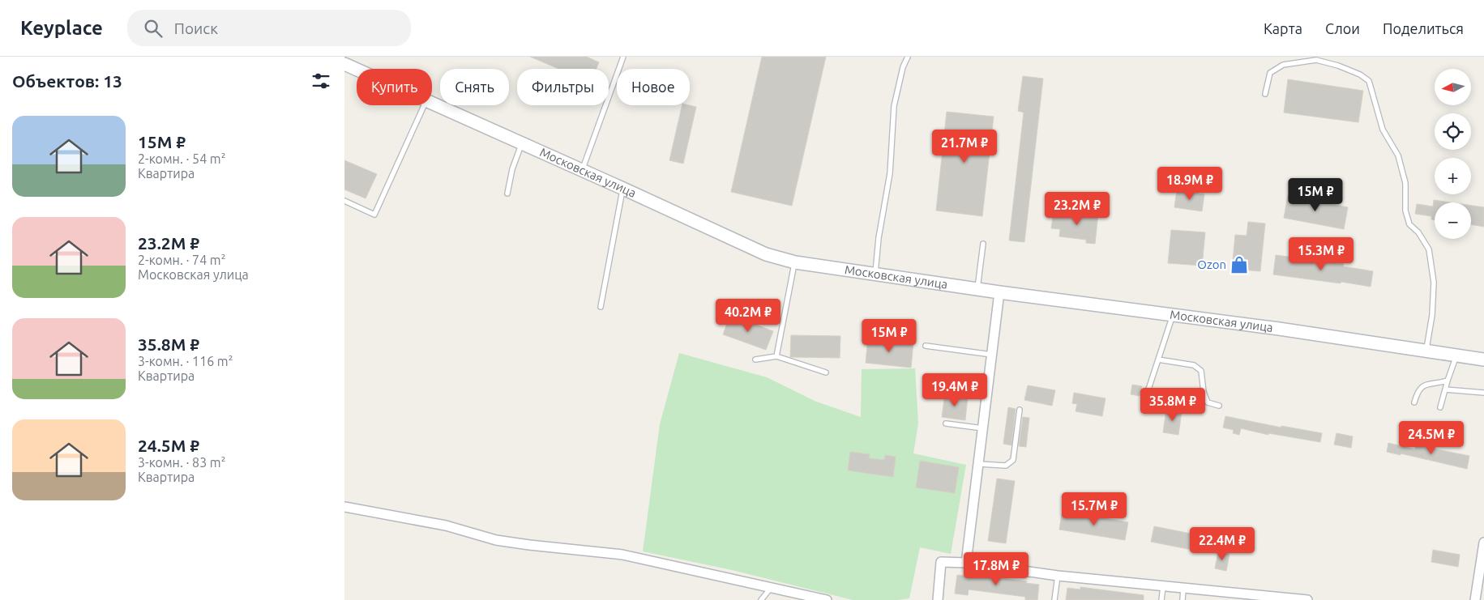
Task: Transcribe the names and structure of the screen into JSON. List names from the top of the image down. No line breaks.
{"streets":{"main road":["Московская улица"]},"places":{"shop":["Ozon"]},"north":"left","page":{"header":"Keyplace","search":"Поиск","nav":["Карта","Слои","Поделиться"],"heading":"Объектов: 13","map_buttons":["+","−"],"chip":["Купить","Снять","Фильтры","Новое"],"list":[{"name":"15M ₽","note":"2-комн. · 54 m² · Квартира"},{"name":"23.2M ₽","note":"2-комн. · 74 m² · Московская улица"},{"name":"35.8M ₽","note":"3-комн. · 116 m² · Квартира"},{"name":"24.5M ₽","note":"3-комн. · 83 m² · Квартира"}],"price":["21.7M ₽","18.9M ₽","15M ₽","23.2M ₽","15.3M ₽","40.2M ₽","15M ₽","19.4M ₽","35.8M ₽","24.5M ₽","15.7M ₽","22.4M ₽","17.8M ₽"]}}
